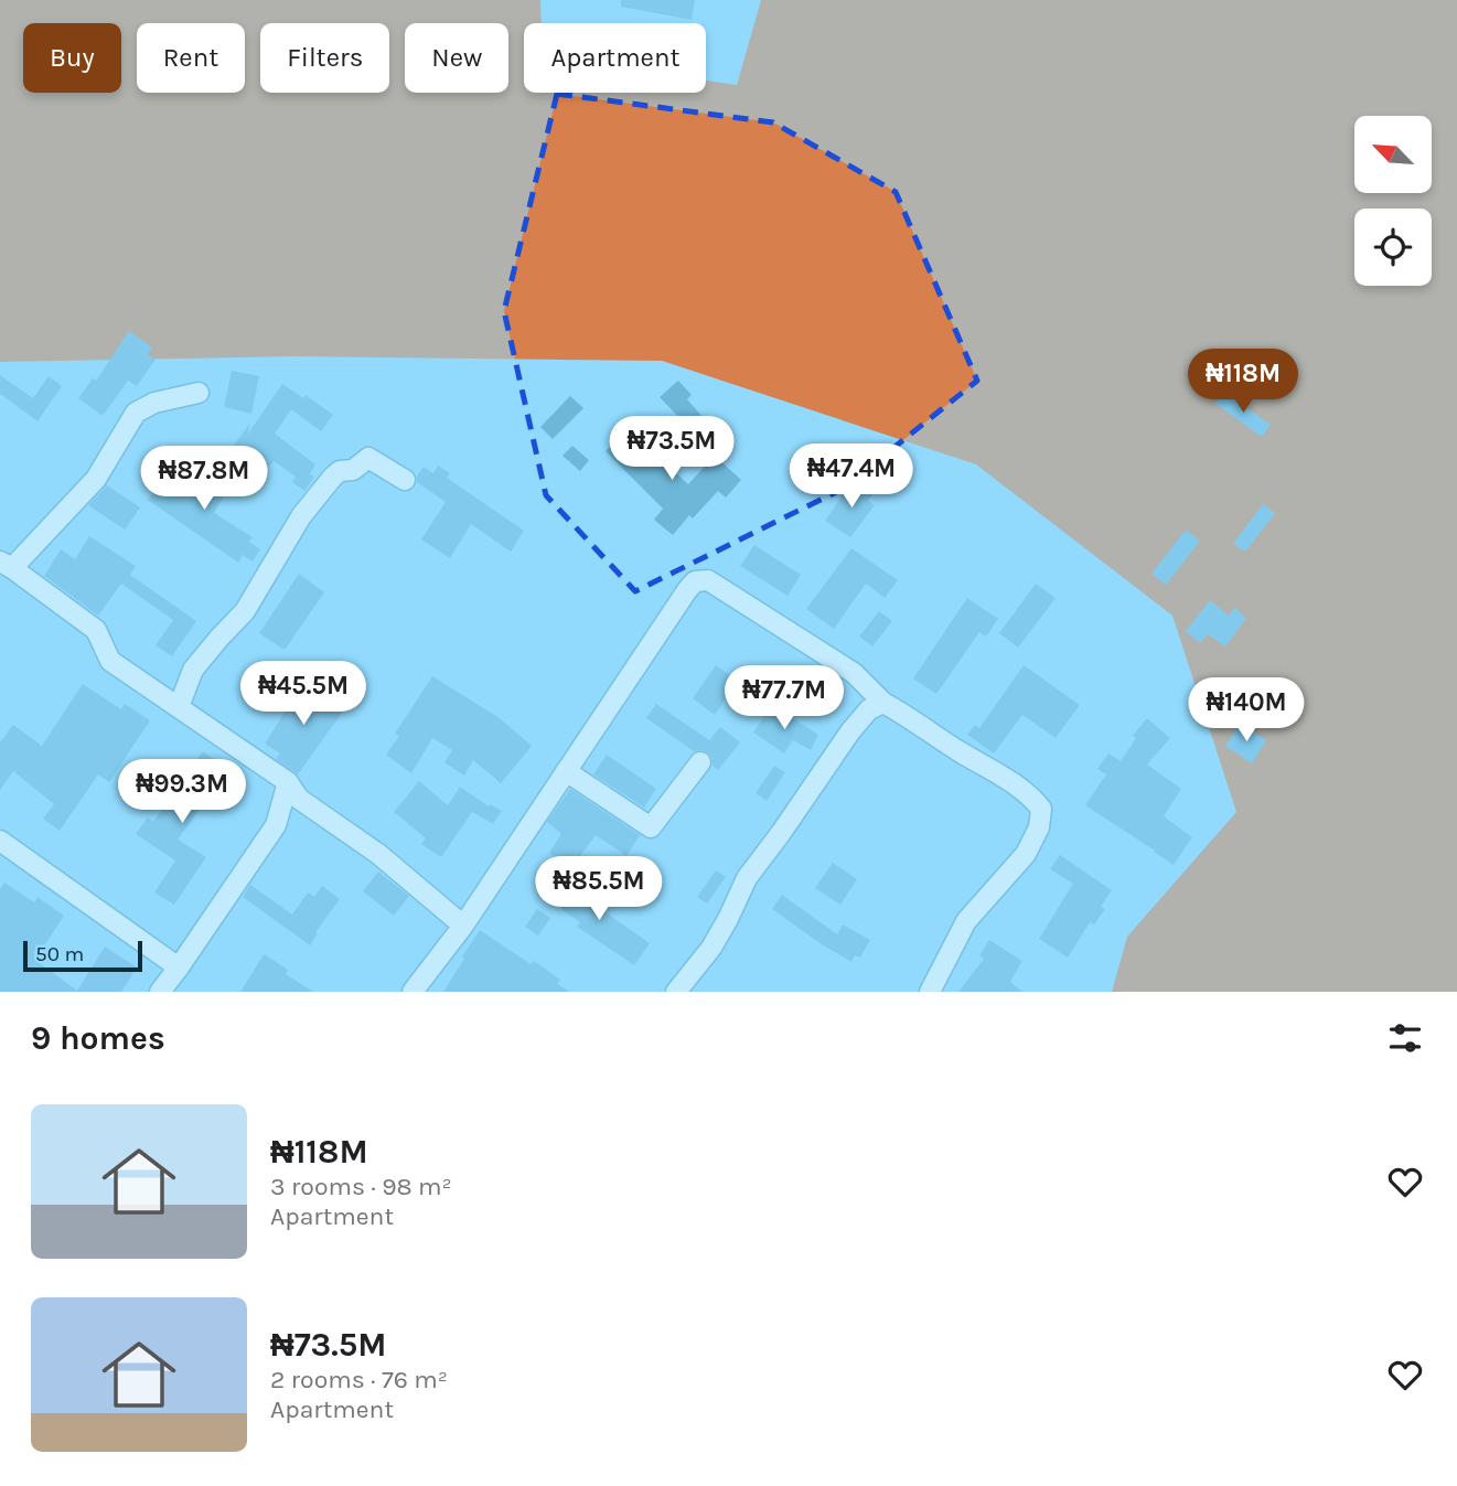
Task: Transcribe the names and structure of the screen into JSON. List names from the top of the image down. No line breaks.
{"scale_bar":"50 m","north":"top left","page":{"chip":["Buy","Rent","Filters","New","Apartment"],"price":["₦118M","₦73.5M","₦47.4M","₦87.8M","₦45.5M","₦77.7M","₦140M","₦99.3M","₦85.5M"],"scale":"50 m","heading":"9 homes","list":[{"name":"₦118M","note":"3 rooms · 98 m² · Apartment"},{"name":"₦73.5M","note":"2 rooms · 76 m² · Apartment"}]}}
